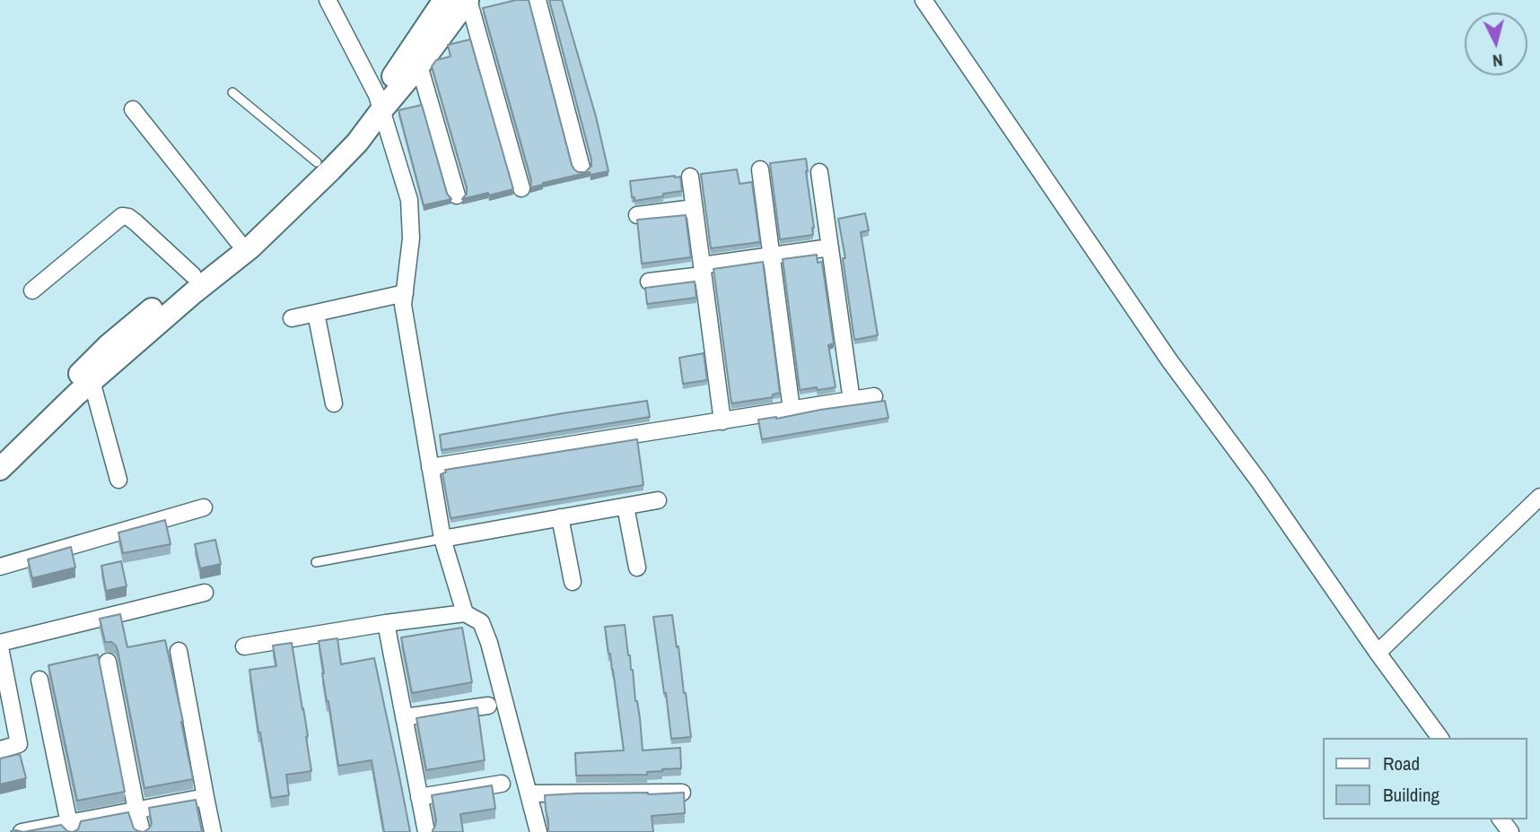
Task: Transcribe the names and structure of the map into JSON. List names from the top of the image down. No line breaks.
{"legend":["Road","Building"],"north":"bottom"}
